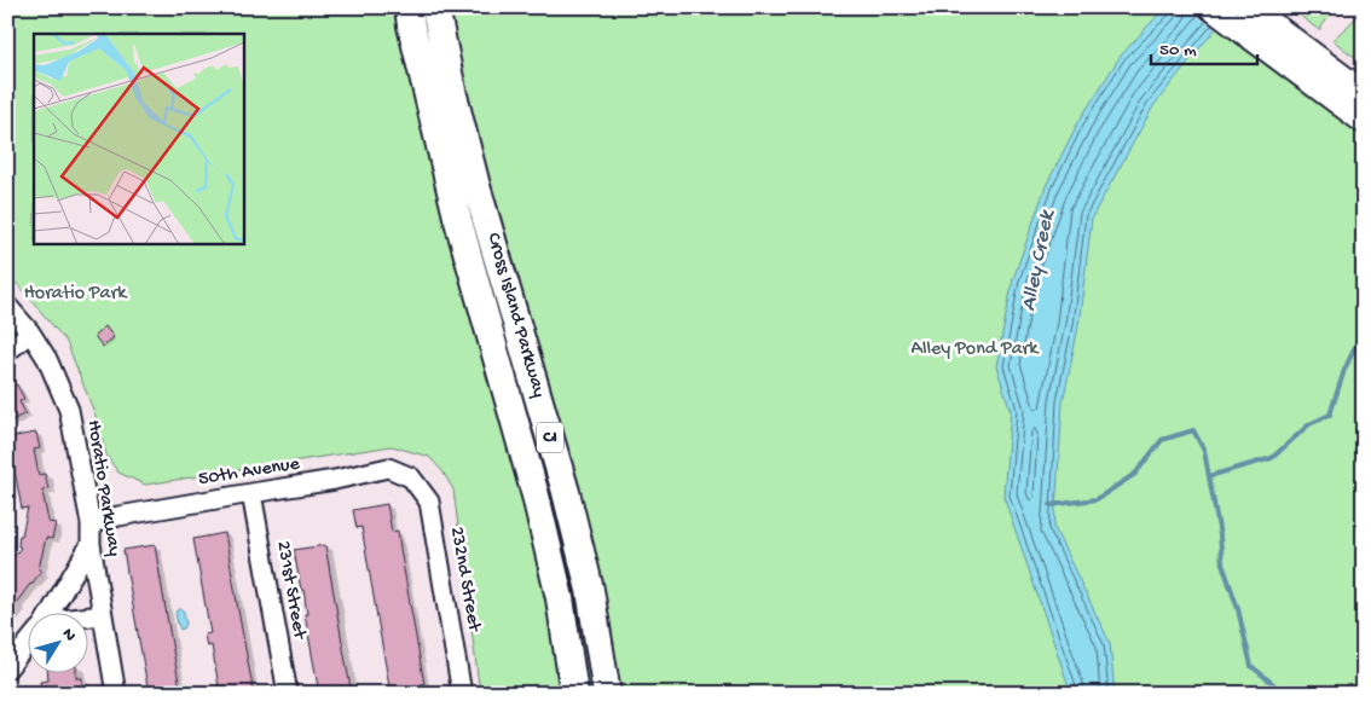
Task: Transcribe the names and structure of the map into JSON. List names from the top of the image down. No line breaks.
{"streets":{"highway":["Cross Island Parkway","CI"],"street":["50th Avenue","Horatio Parkway","232nd Street","231st Street"]},"crossings":[["50th Avenue","Horatio Parkway"],["50th Avenue","232nd Street"],["50th Avenue","231st Street"]],"water":["Alley Creek"],"parks":["Horatio Park","Alley Pond Park"],"scale_bar":"50 m","north":"top right"}
